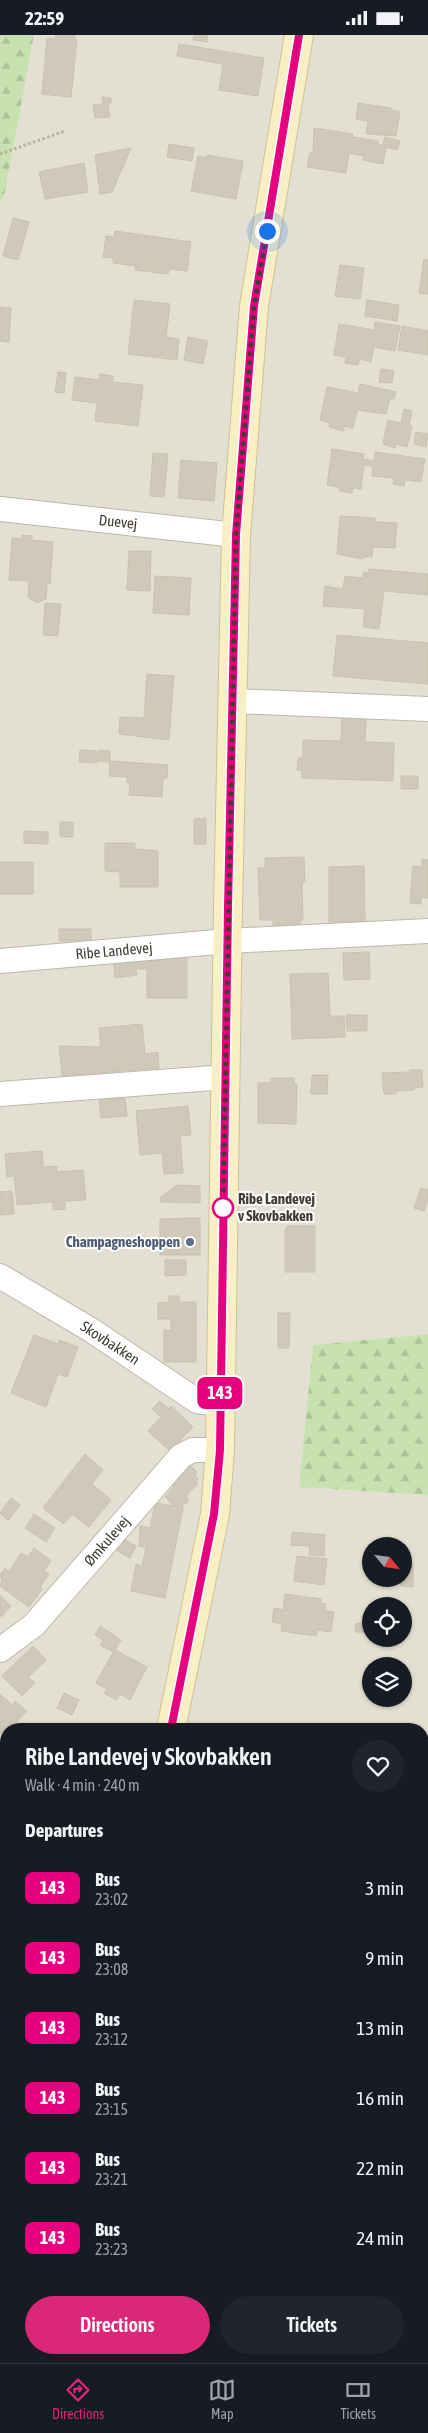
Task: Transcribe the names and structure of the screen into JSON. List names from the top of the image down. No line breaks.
{"streets":{"street":["Duevej","Ribe Landevej","Skovbakken","Ømkulevej"]},"places":["Ribe Landevej v Skovbakken","Champagneshoppen"],"lines":["bus line 143"],"north":"bottom right","page":{"status":"22:59","on_map":"143","heading":[["Ribe Landevej v Skovbakken","Walk · 4 min · 240 m"],"Departures"],"list":[{"mark":"143","name":"Bus","note":"23:02","value":"3 min"},{"mark":"143","name":"Bus","note":"23:08","value":"9 min"},{"mark":"143","name":"Bus","note":"23:12","value":"13 min"},{"mark":"143","name":"Bus","note":"23:15","value":"16 min"},{"mark":"143","name":"Bus","note":"23:21","value":"22 min"},{"mark":"143","name":"Bus","note":"23:23","value":"24 min"}],"buttons":["Directions","Tickets"],"tabs":["Directions","Map","Tickets"]}}
